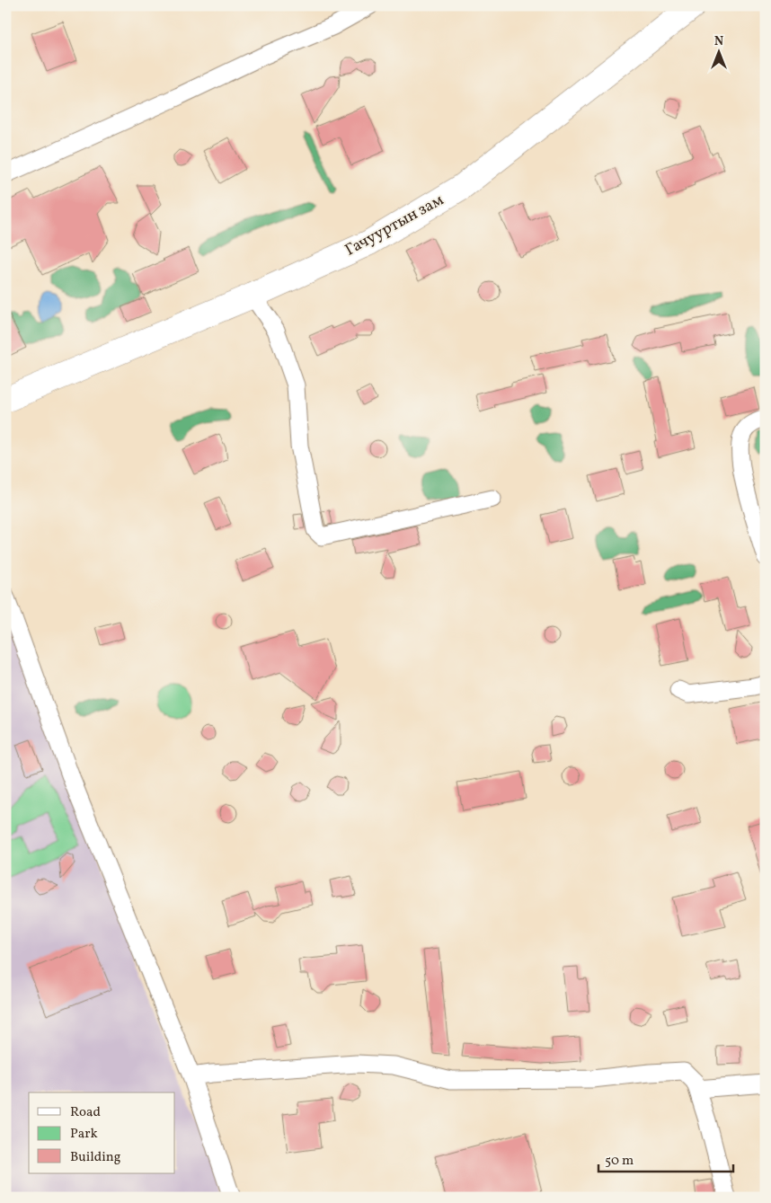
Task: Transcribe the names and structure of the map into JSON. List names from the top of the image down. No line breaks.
{"streets":{"main road":["Гачууртын зам"]},"legend":["Road","Park","Building"],"scale_bar":"50 m","north":"top"}
